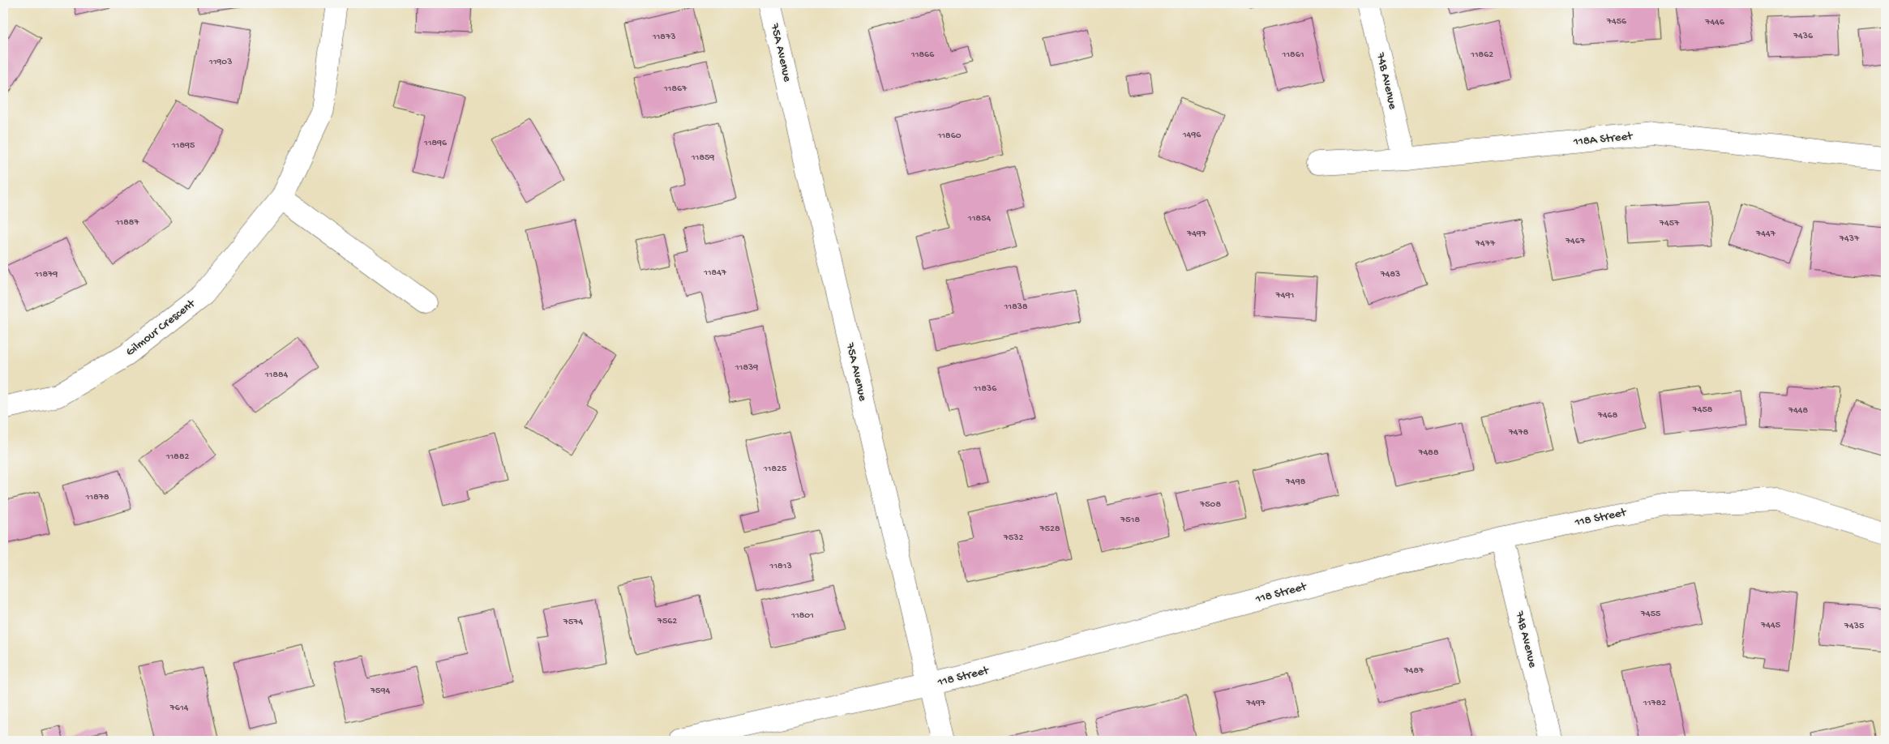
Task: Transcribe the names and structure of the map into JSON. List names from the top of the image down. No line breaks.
{"streets":{"street":["75A Avenue","74B Avenue","118A Street","Gilmour Crescent","118 Street"]},"crossings":[["75A Avenue","118 Street"],["74B Avenue","118A Street"],["74B Avenue","118 Street"]],"house_numbers":["7456","7446","7436","11873","11866","11861","11862","11903","11867","1496","11860","11896","11895","11859","11854","11887","7457","7497","7447","7437","7467","7477","11847","11879","7483","7491","11838","11839","11884","11836","7458","7448","7468","7478","7488","11882","11825","7498","11878","7508","7518","7528","7532","11813","7455","11801","7562","7574","7445","7435","7487","7594","7497","11782","7614"]}
